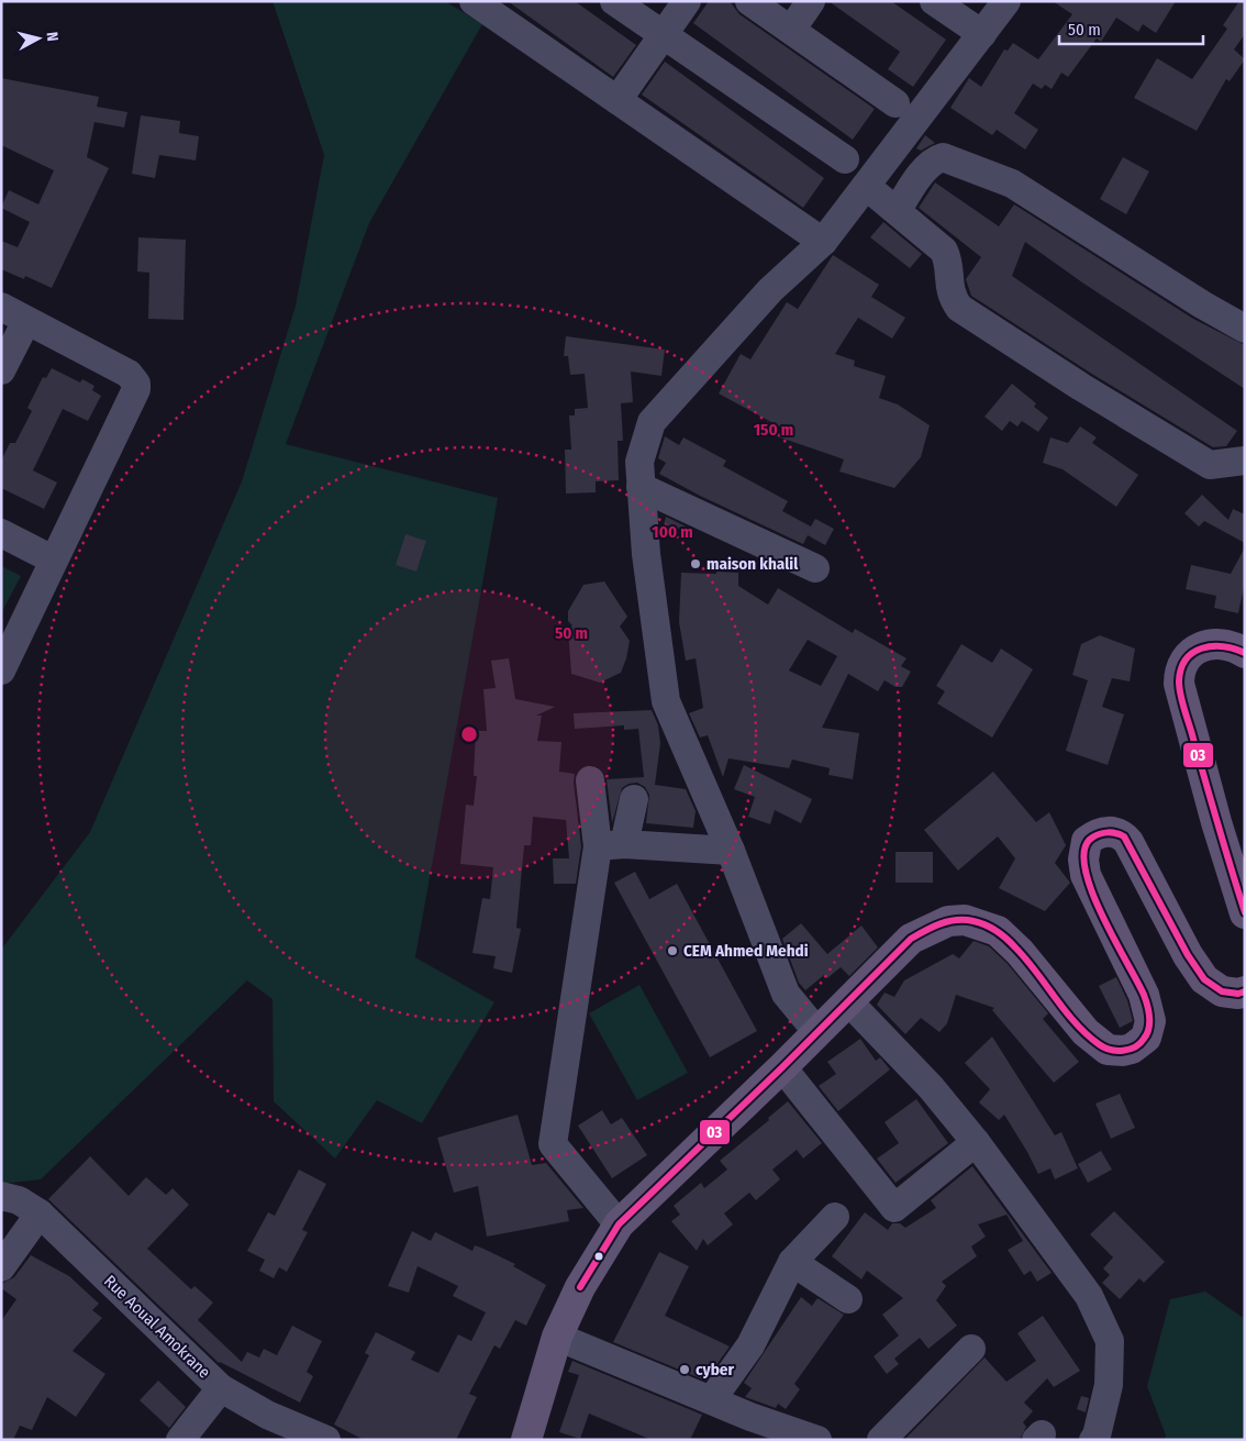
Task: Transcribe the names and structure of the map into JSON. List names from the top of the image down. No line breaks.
{"streets":{"street":["Rue Aoual Amokrane"]},"places":["maison khalil","CEM Ahmed Mehdi","cyber"],"lines":["transit line 03"],"scale_bar":"50 m","north":"right","rings":["150 m","100 m","50 m"]}
